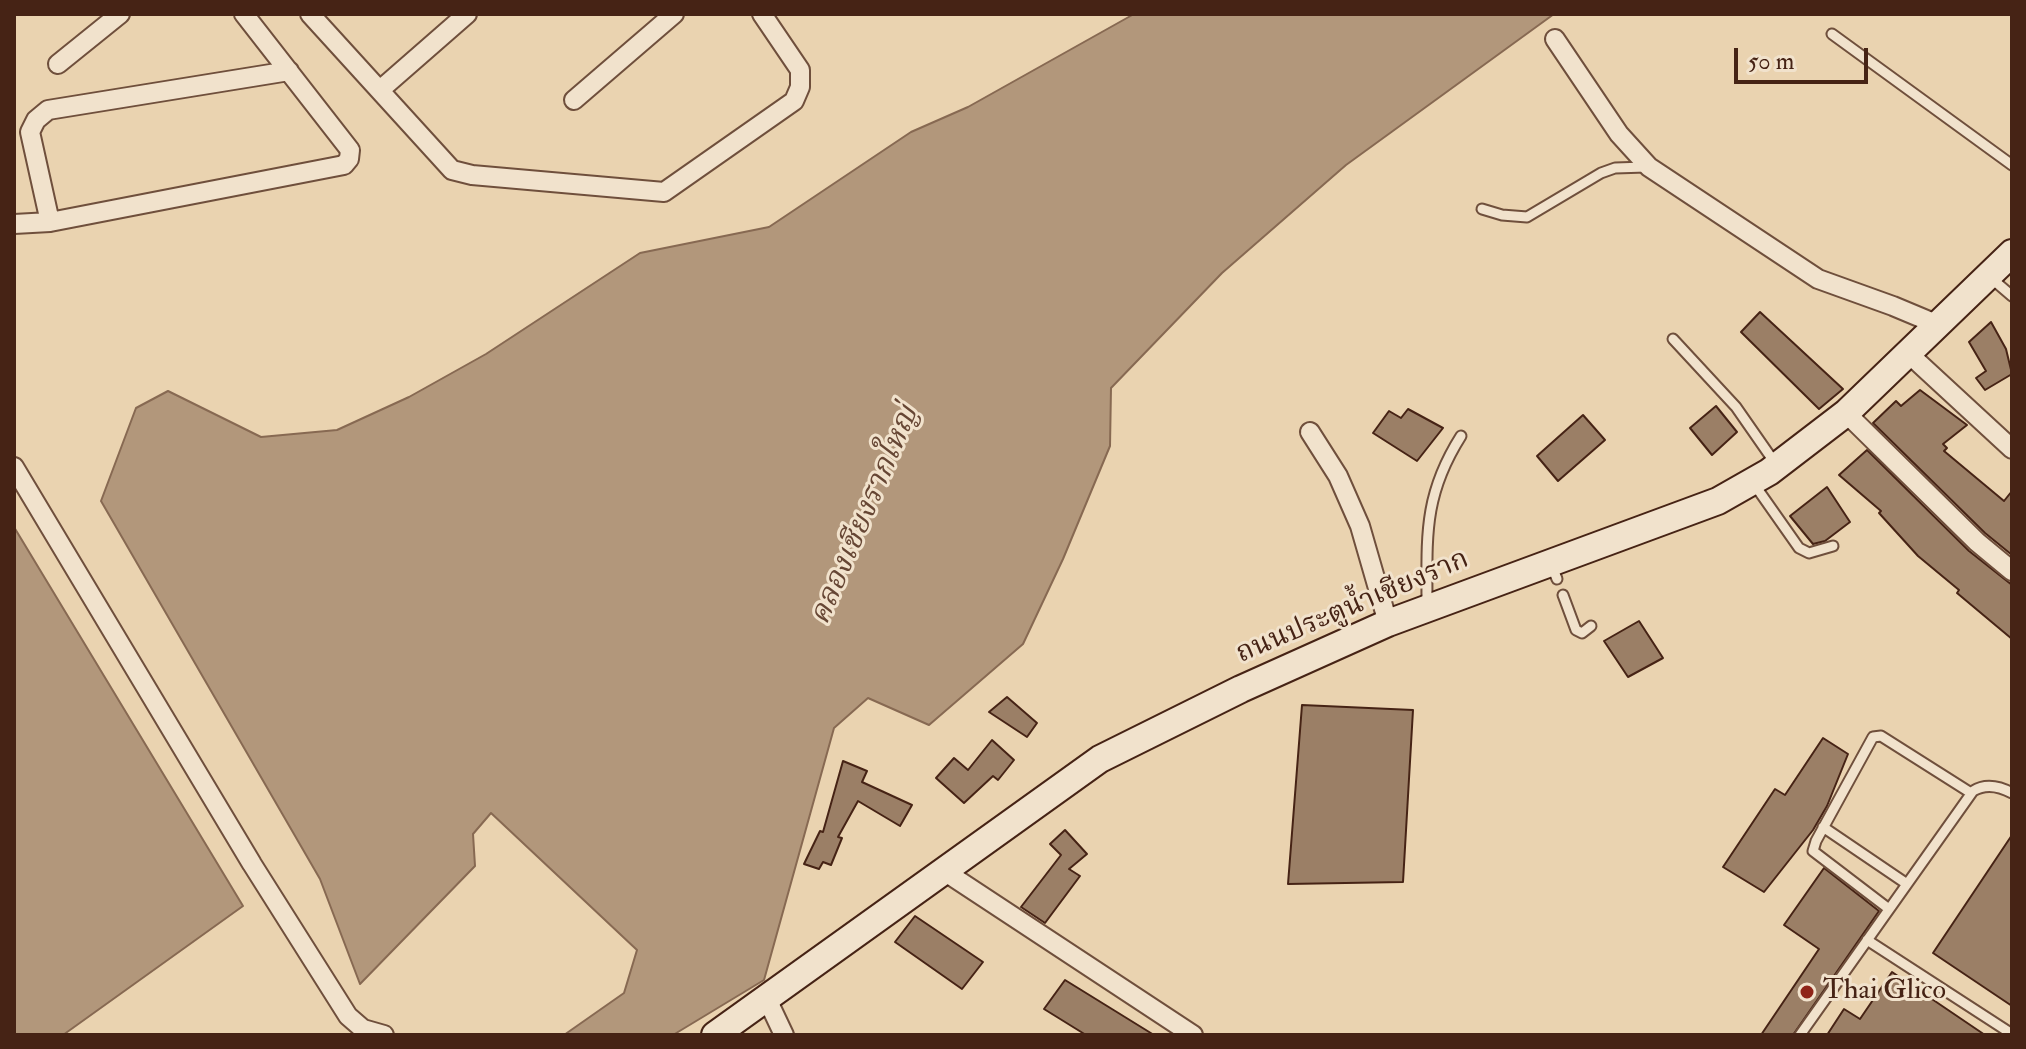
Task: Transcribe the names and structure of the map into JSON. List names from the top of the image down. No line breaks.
{"streets":{"street":["ถนนประตูน้ำเชียงราก"]},"water":["คลองเชียงรากใหญ่"],"places":["Thai Glico"],"scale_bar":"50 m"}
